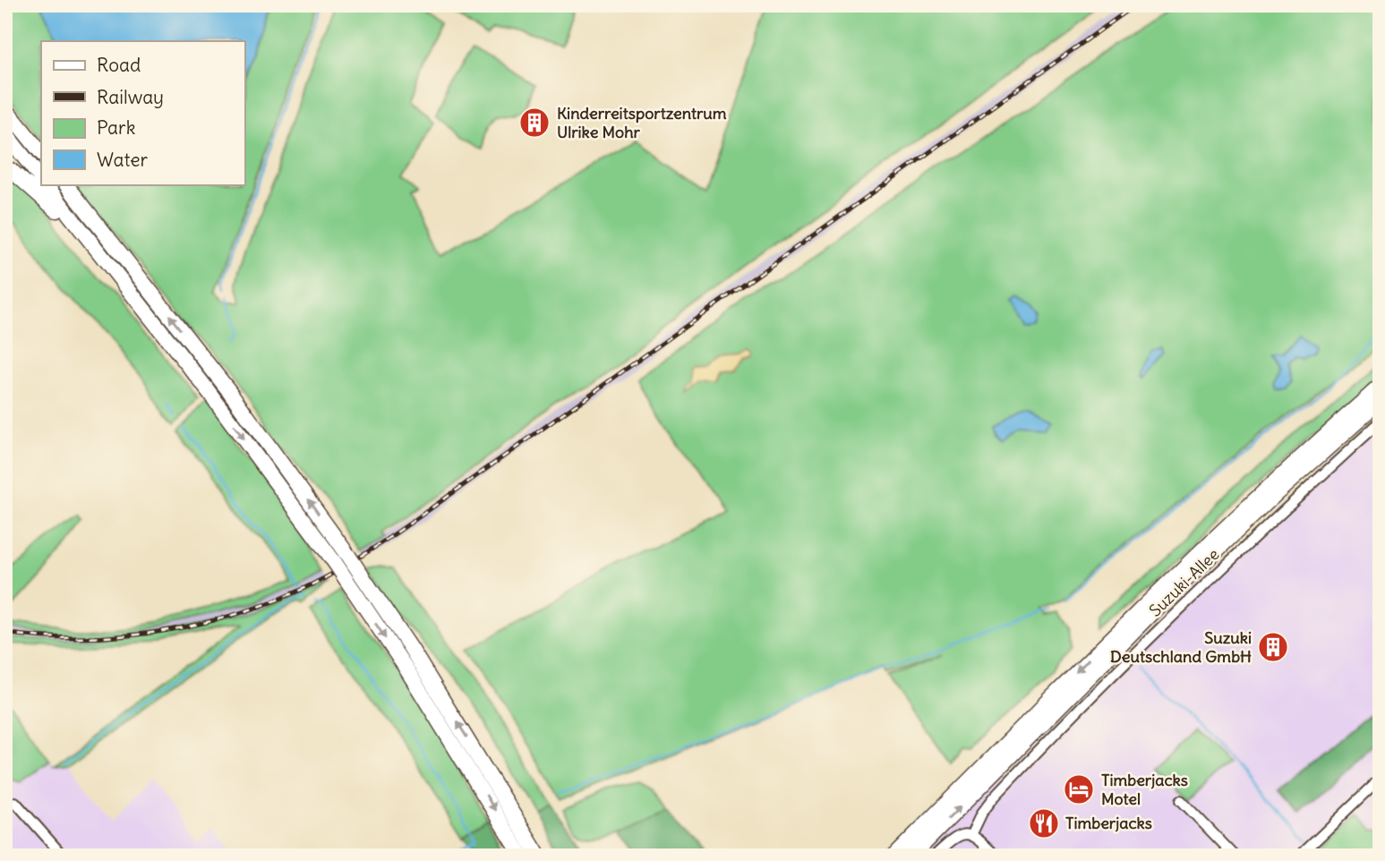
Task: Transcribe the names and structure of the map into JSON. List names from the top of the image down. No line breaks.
{"streets":{"street":["Suzuki-Allee"]},"places":{"building":["Kinderreitsportzentrum Ulrike Mohr","Suzuki Deutschland GmbH"],"hotel":["Timberjacks Motel"],"restaurant":["Timberjacks"]},"legend":["Road","Railway","Park","Water"]}
